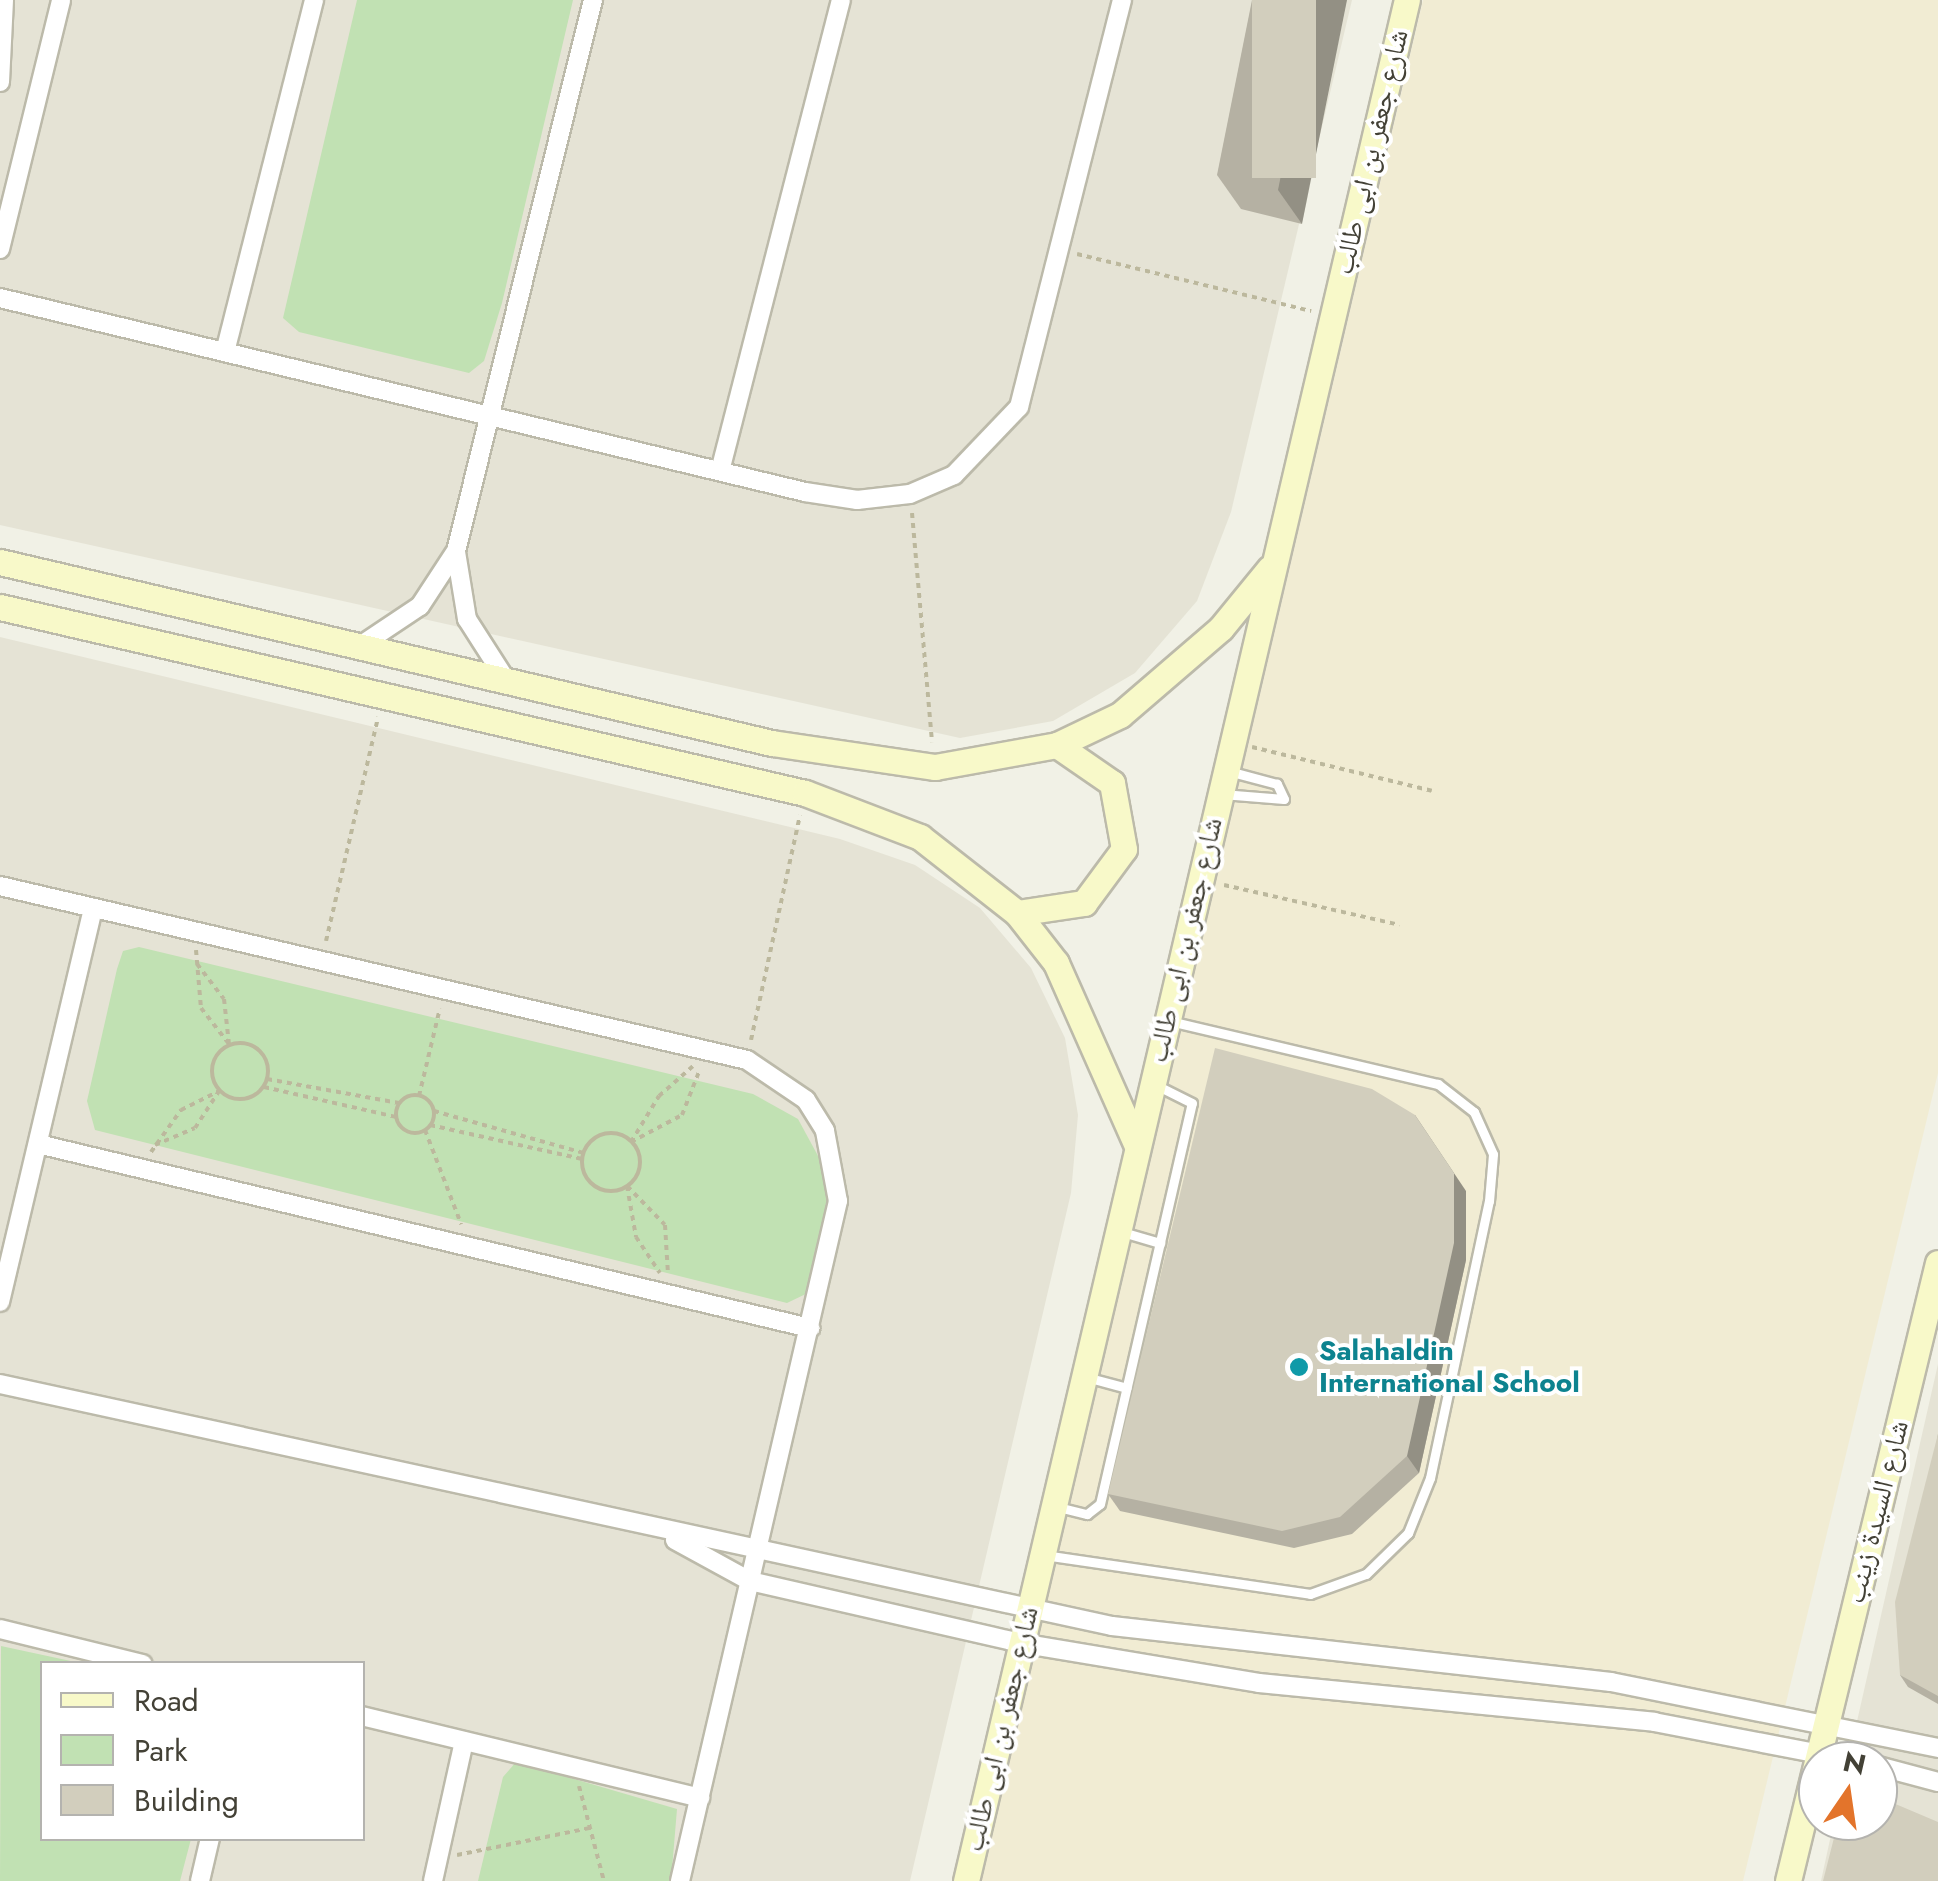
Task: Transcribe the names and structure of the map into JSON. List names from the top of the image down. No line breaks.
{"streets":{"street":["شارع جعفر بن ابى طالب","شارع السيدة زينب"]},"places":["Salahaldin International School"],"legend":["Road","Park","Building"],"north":"top"}
